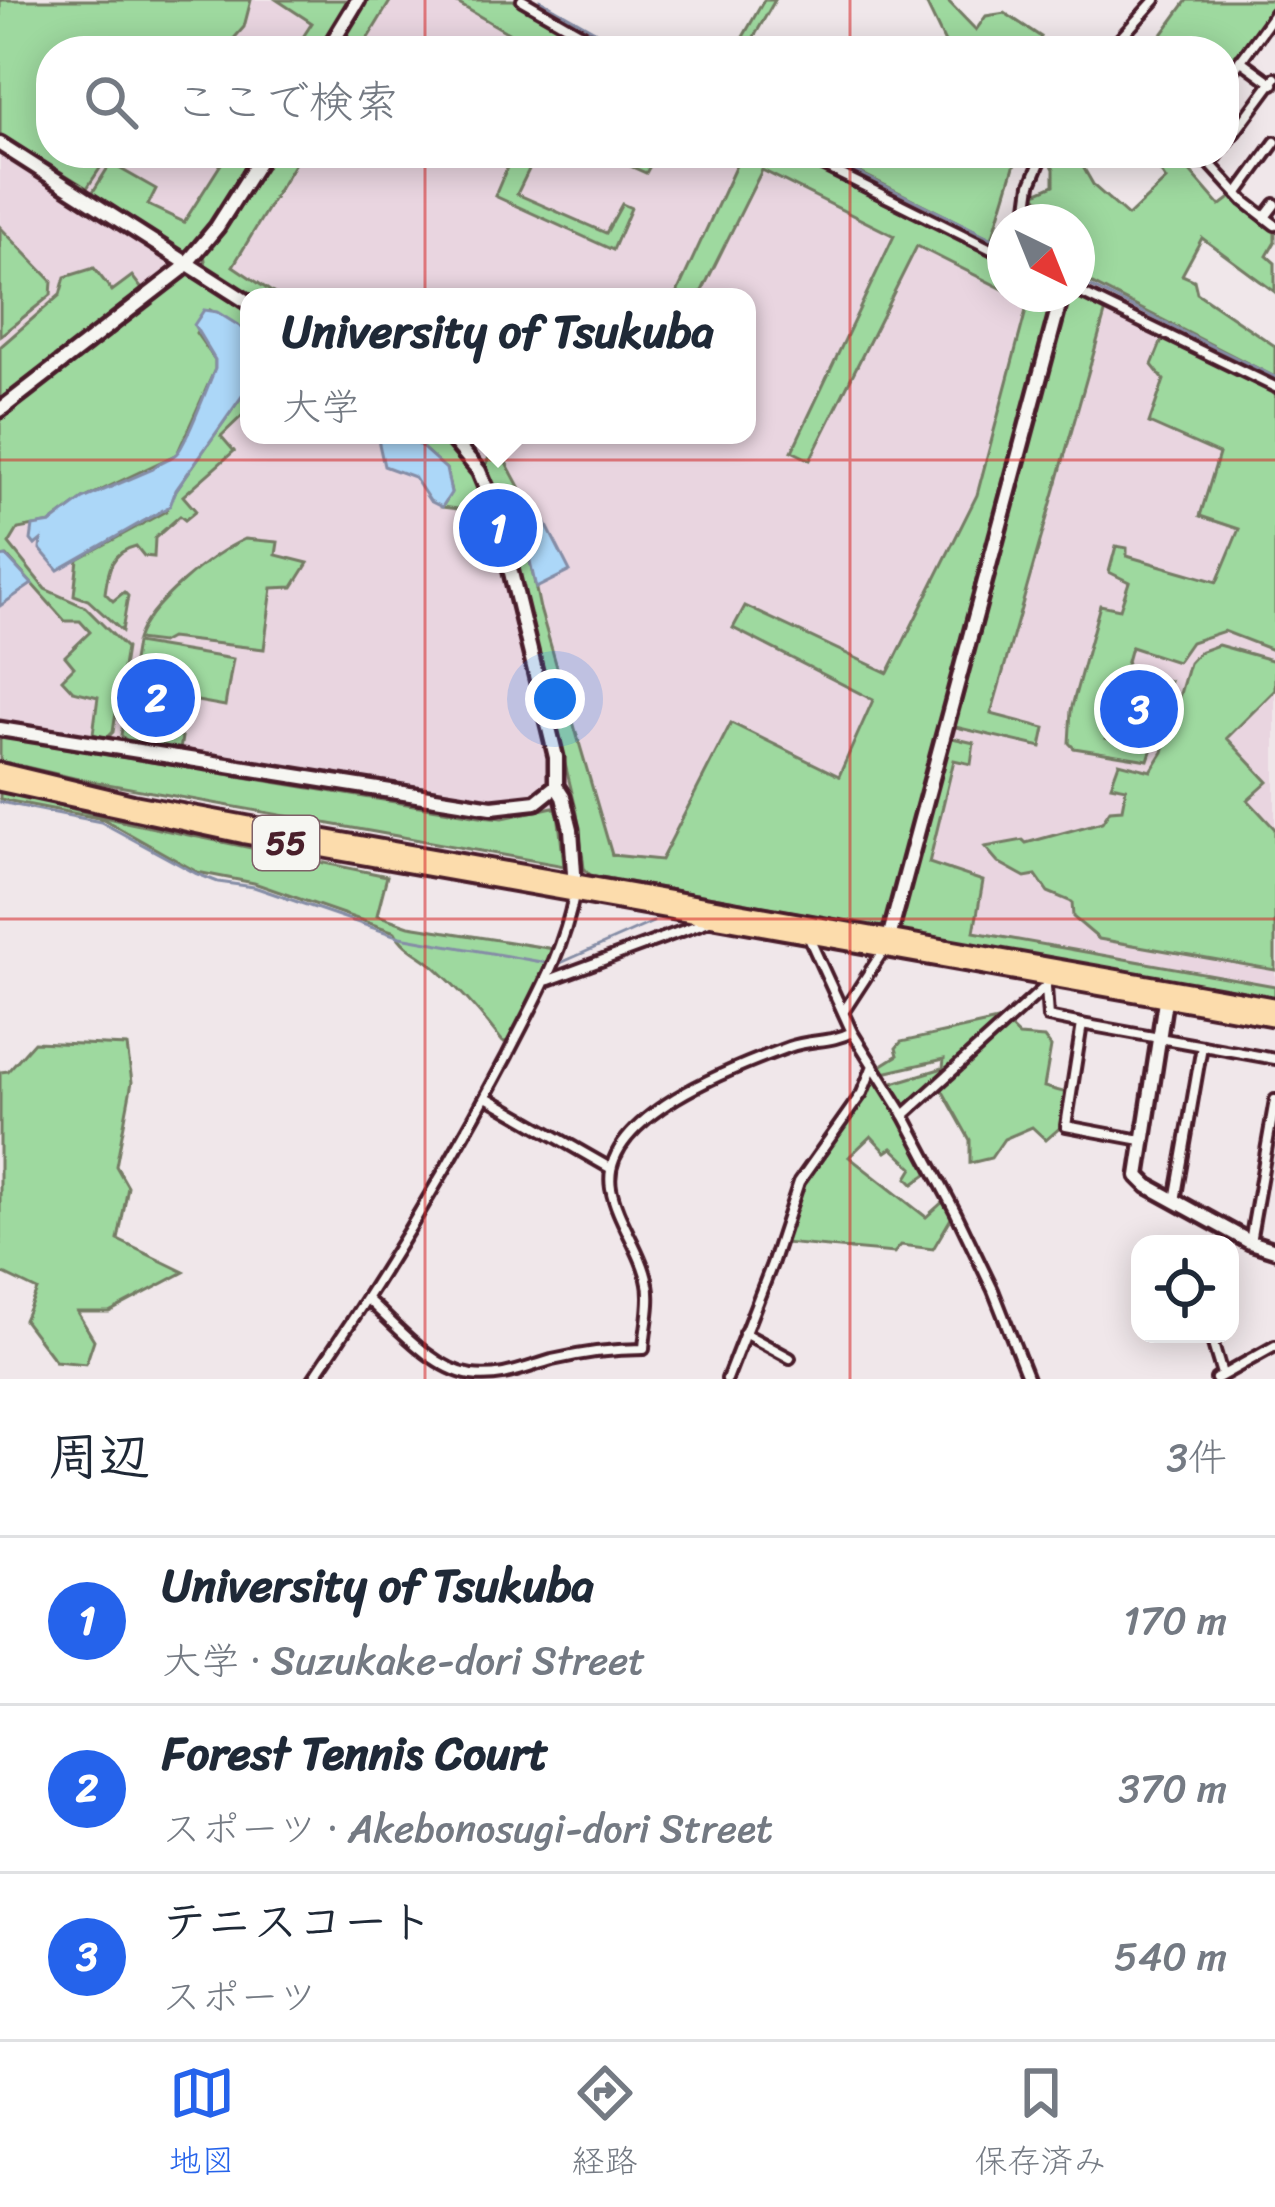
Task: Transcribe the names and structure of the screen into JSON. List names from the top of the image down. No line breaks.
{"streets":{"main road":["55"]},"north":"bottom right","page":{"search":"ここで検索","popup":["University of Tsukuba","大学"],"pins":["1","2","3"],"heading":["周辺","3件"],"list":[{"mark":"1","name":"University of Tsukuba","note":"大学 · Suzukake-dori Street","value":"170 m"},{"mark":"2","name":"Forest Tennis Court","note":"スポーツ · Akebonosugi-dori Street","value":"370 m"},{"mark":"3","name":"テニスコート","note":"スポーツ","value":"540 m"}],"nav":["地図","経路","保存済み"]}}
